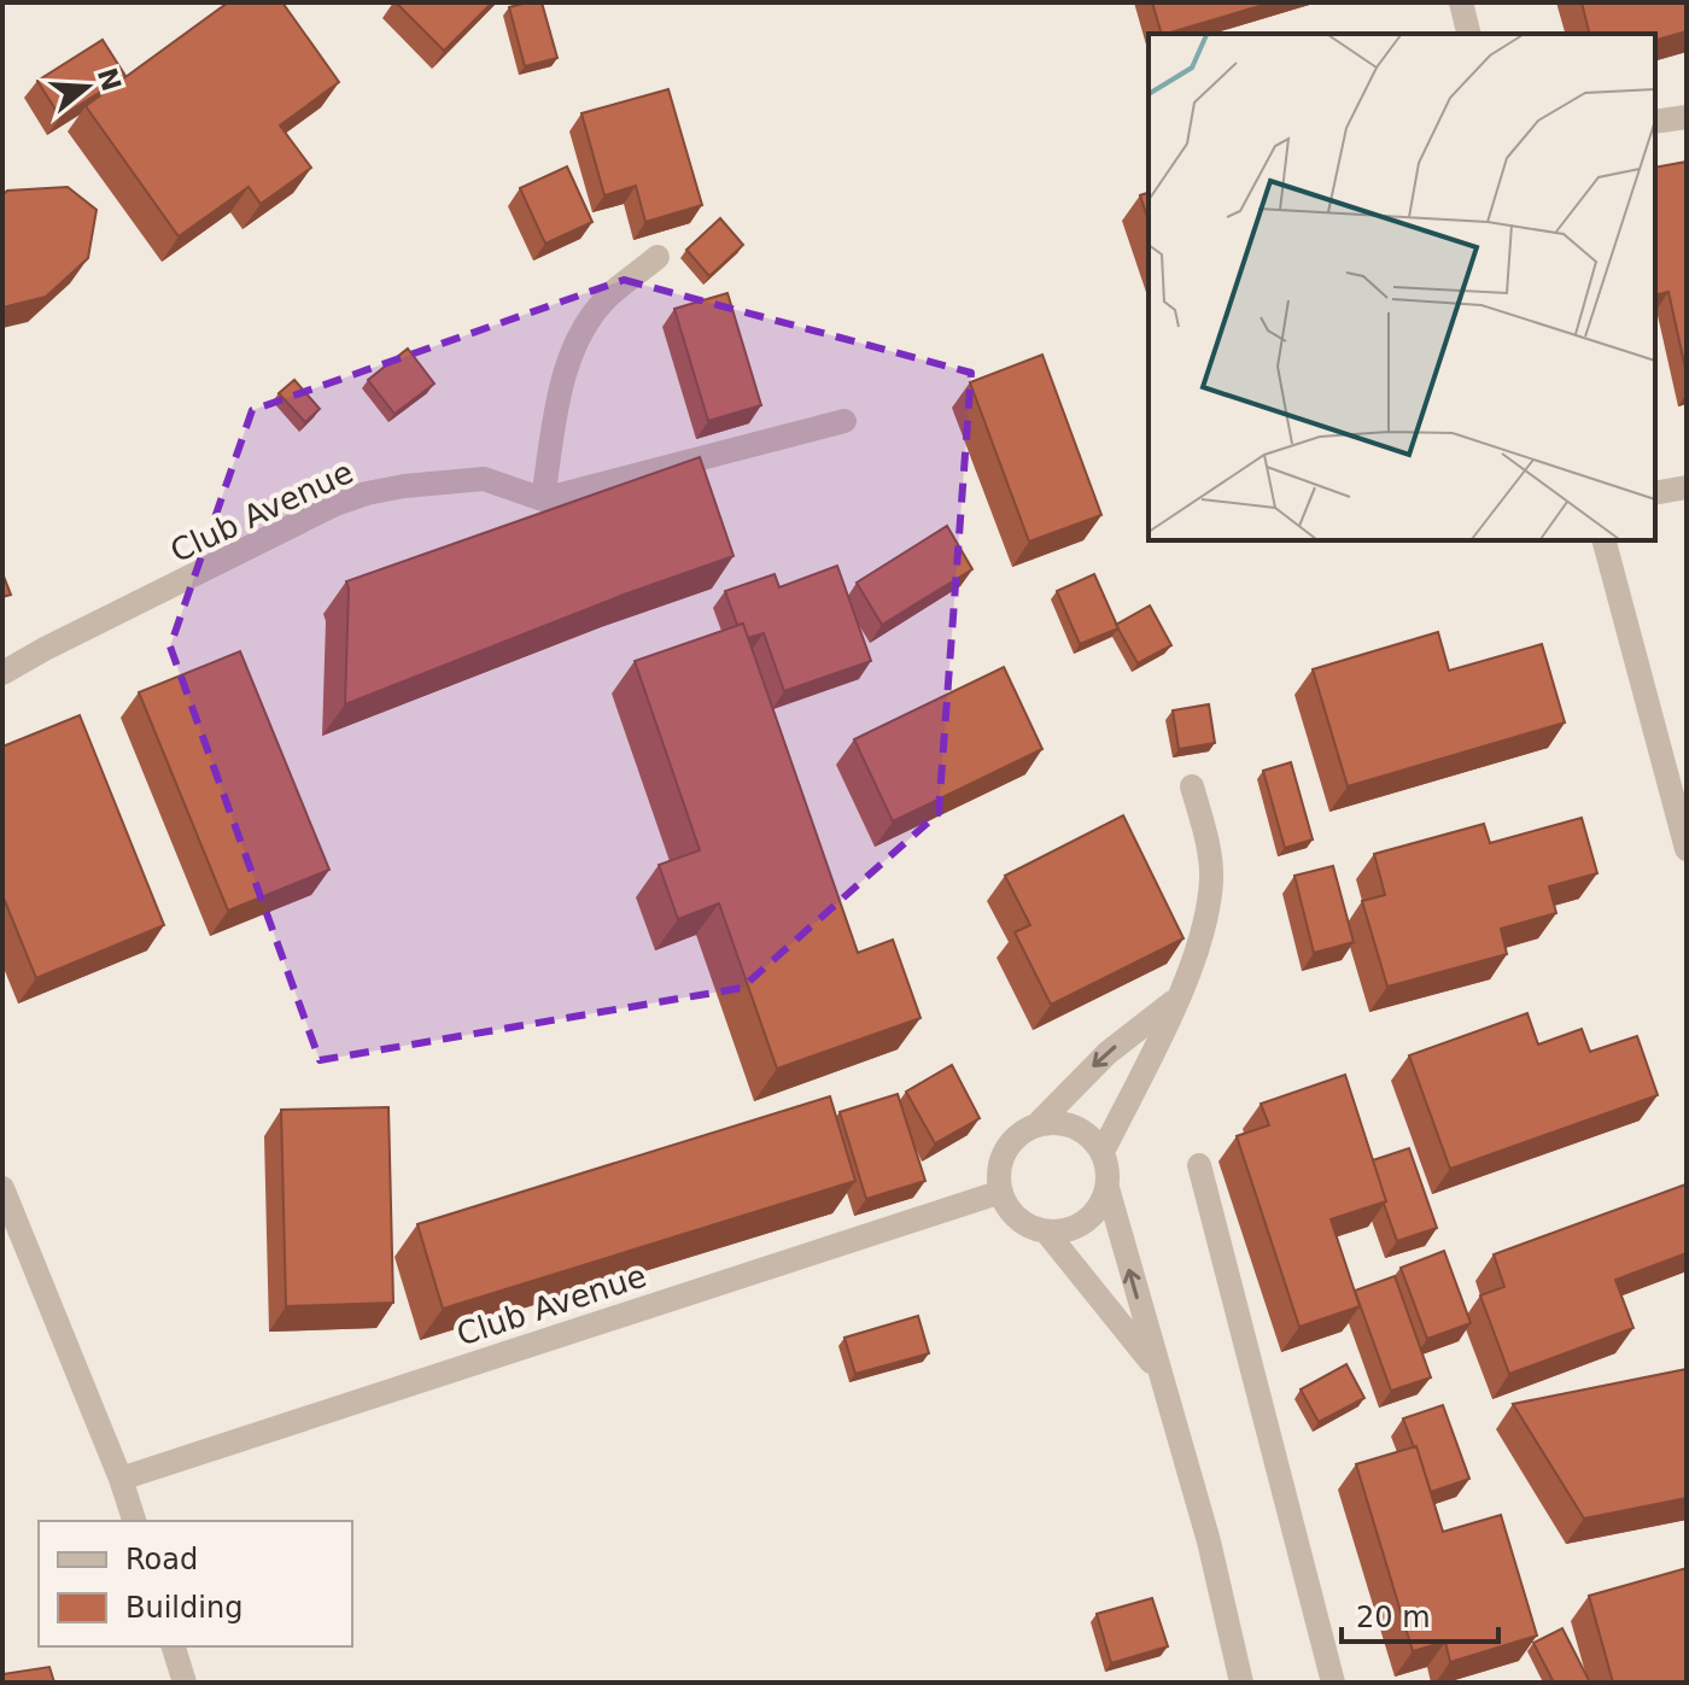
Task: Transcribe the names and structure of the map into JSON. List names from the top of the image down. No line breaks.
{"streets":{"street":["Club Avenue"]},"legend":["Road","Building"],"scale_bar":"20 m","north":"right"}
